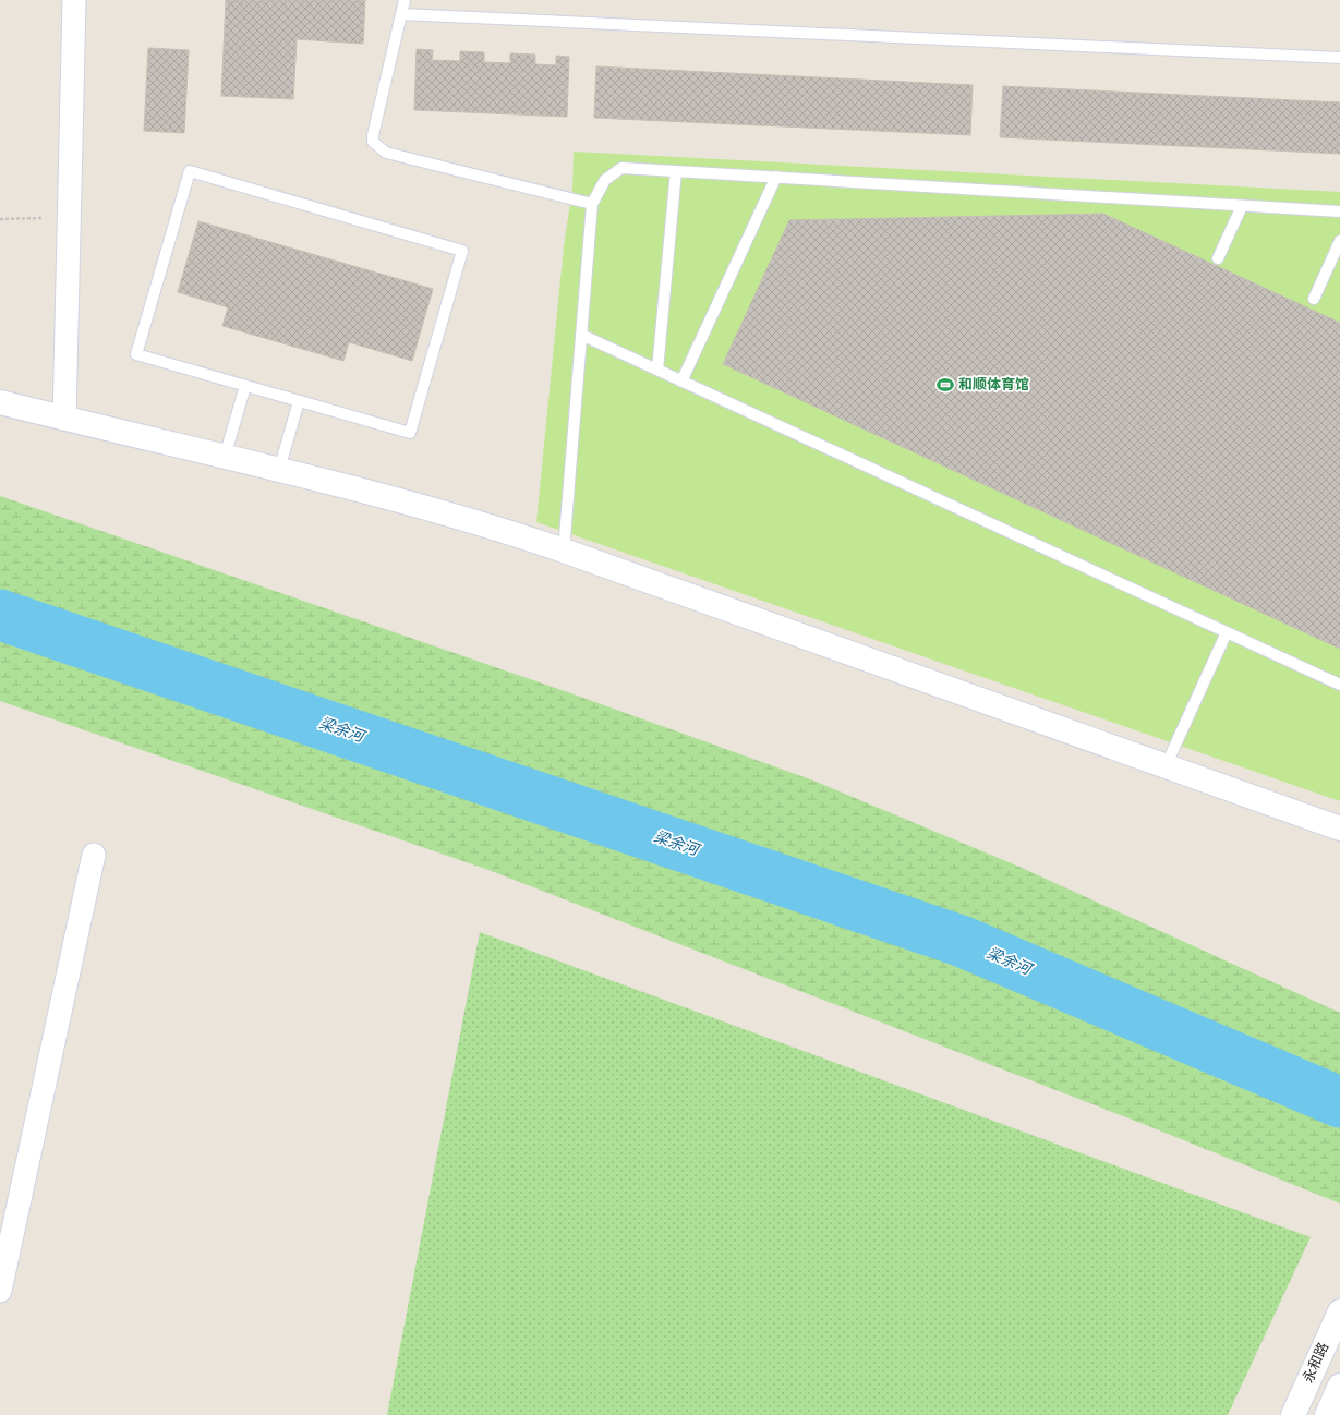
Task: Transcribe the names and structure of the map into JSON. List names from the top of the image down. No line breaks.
{"streets":{"main road":["永和路"]},"water":["梁余河"],"places":{"sports":["和顺体育馆"]}}
